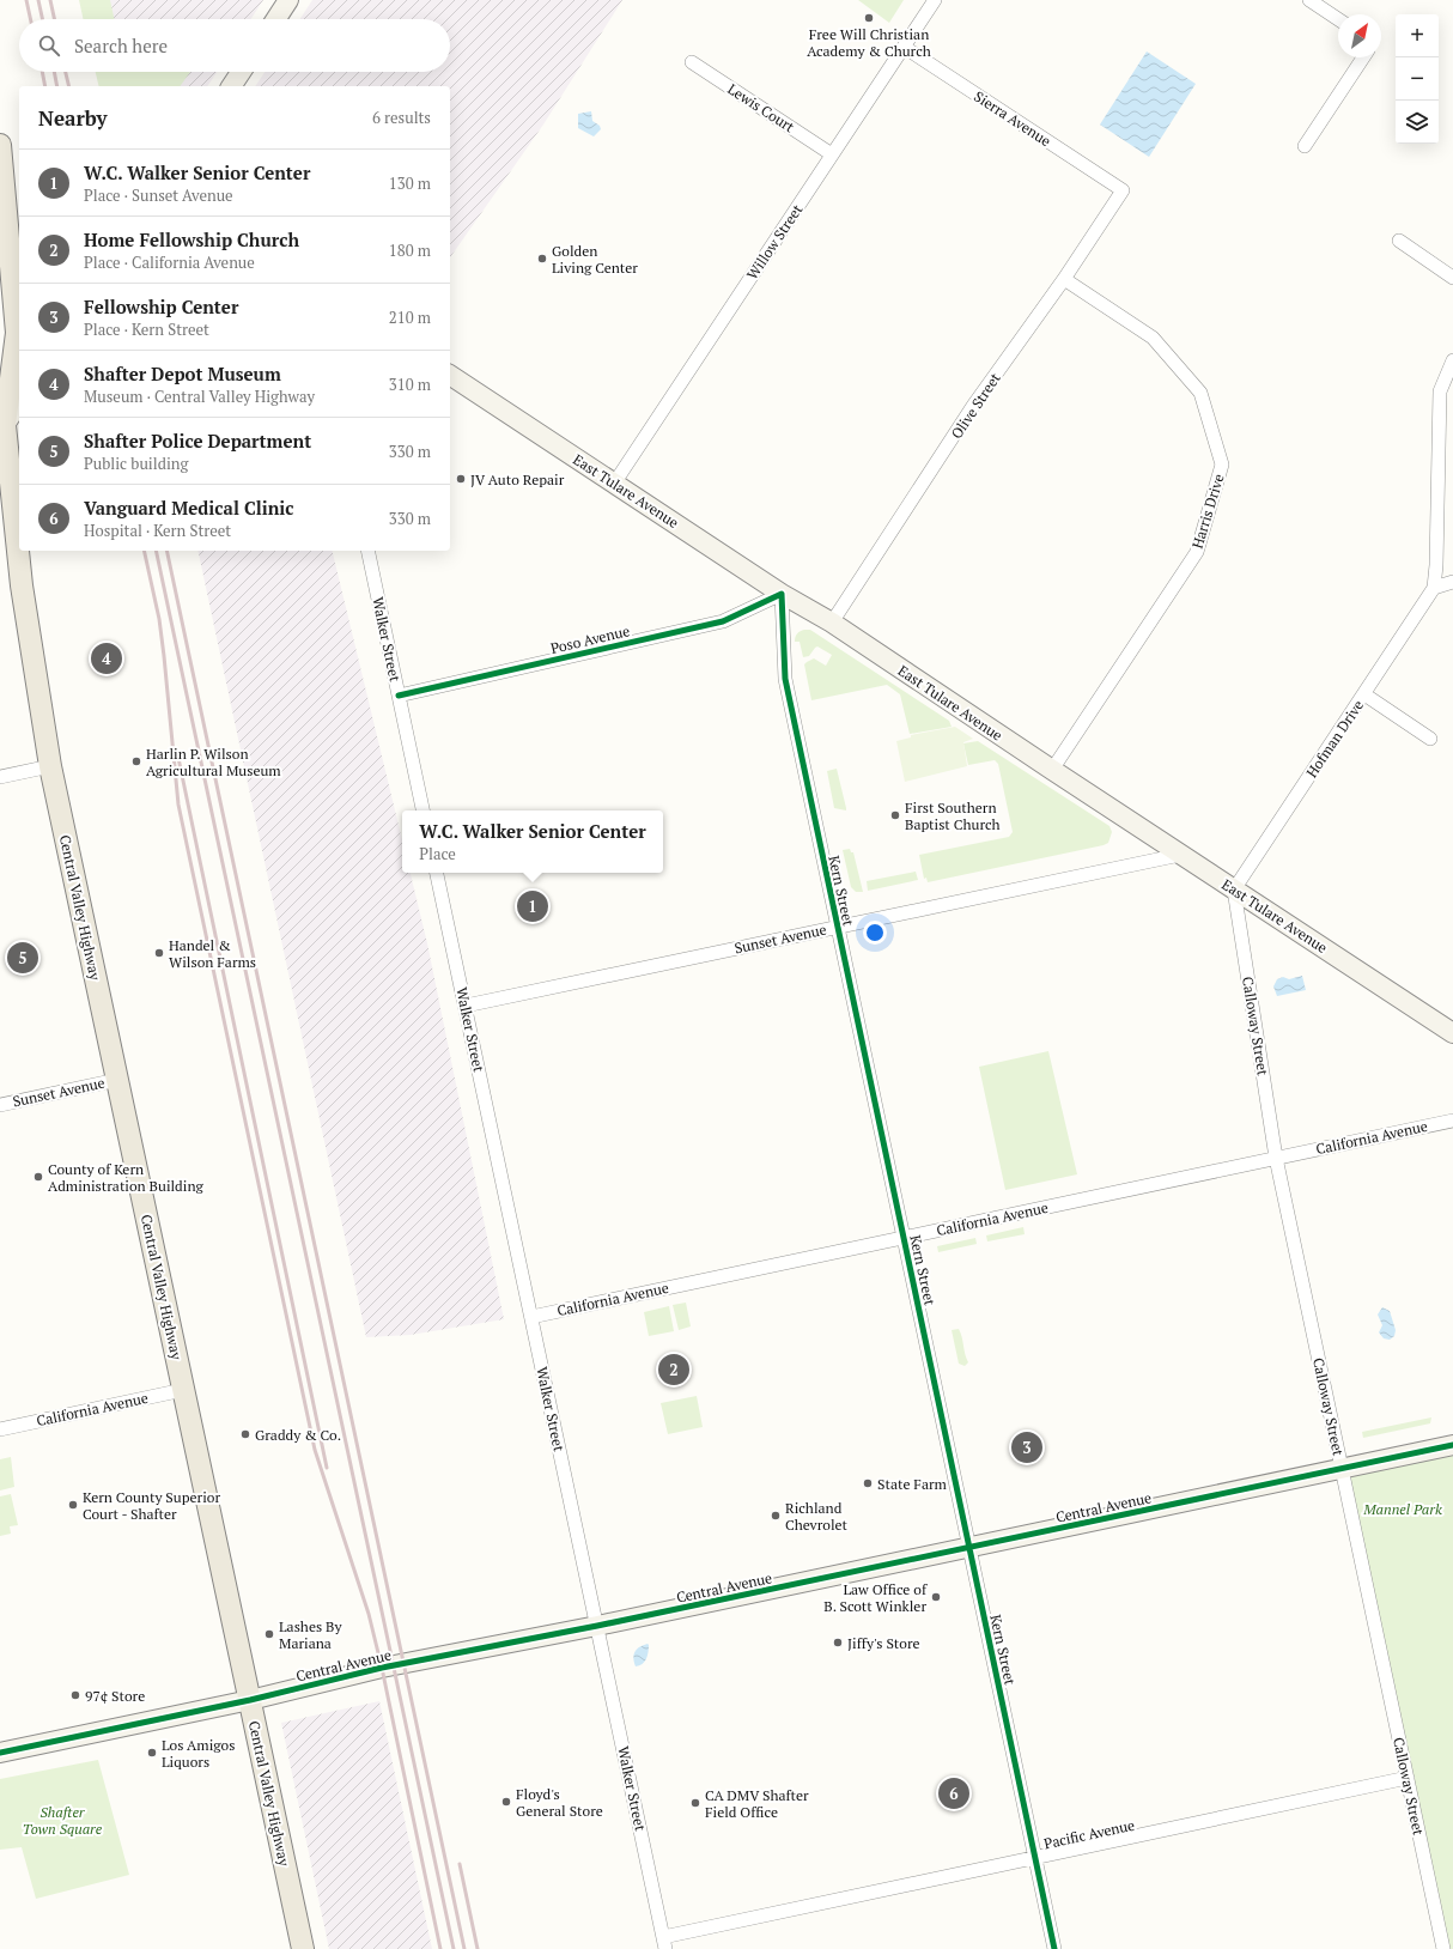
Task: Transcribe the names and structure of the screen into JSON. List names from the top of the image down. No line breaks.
{"streets":{"main road":["Central Valley Highway"],"street":["Lewis Court","Sierra Avenue","Willow Street","Olive Street","East Tulare Avenue","Harris Drive","Walker Street","Poso Avenue","Hofman Drive","Kern Street","Sunset Avenue","Calloway Street","California Avenue","Central Avenue","Pacific Avenue"]},"crossings":[["Lewis Court","Willow Street"],["Sierra Avenue","Willow Street"],["Sierra Avenue","Olive Street"],["Willow Street","East Tulare Avenue"],["Olive Street","East Tulare Avenue"],["Olive Street","Harris Drive"],["East Tulare Avenue","Harris Drive"],["East Tulare Avenue","Poso Avenue"],["East Tulare Avenue","Hofman Drive"],["East Tulare Avenue","Kern Street"],["East Tulare Avenue","Sunset Avenue"],["East Tulare Avenue","Calloway Street"],["Walker Street","Poso Avenue"],["Walker Street","Sunset Avenue"],["Walker Street","California Avenue"],["Walker Street","Central Avenue"],["Walker Street","Pacific Avenue"],["Poso Avenue","Kern Street"],["Hofman Drive","Calloway Street"],["Kern Street","Sunset Avenue"],["Kern Street","California Avenue"],["Kern Street","Central Avenue"],["Kern Street","Pacific Avenue"],["Central Valley Highway","Sunset Avenue"],["Central Valley Highway","California Avenue"],["Central Valley Highway","Central Avenue"],["Calloway Street","California Avenue"],["Calloway Street","Central Avenue"],["Calloway Street","Pacific Avenue"]],"parks":["Mannel Park","Shafter Town Square"],"places":["Free Will Christian Academy & Church","Golden Living Center","JV Auto Repair","Harlin P. Wilson Agricultural Museum","First Southern Baptist Church","Handel & Wilson Farms","County of Kern Administration Building","Graddy & Co.","State Farm","Kern County Superior Court - Shafter","Richland Chevrolet","Law Office of B. Scott Winkler","Lashes By Mariana","Jiffy's Store","97¢ Store","Los Amigos Liquors","Floyd's General Store","CA DMV Shafter Field Office"],"north":"top right","page":{"map_buttons":["+","−"],"search":"Search here","heading":["Nearby","6 results"],"list":[{"mark":"1","name":"W.C. Walker Senior Center","note":"Place · Sunset Avenue","value":"130 m"},{"mark":"2","name":"Home Fellowship Church","note":"Place · California Avenue","value":"180 m"},{"mark":"3","name":"Fellowship Center","note":"Place · Kern Street","value":"210 m"},{"mark":"4","name":"Shafter Depot Museum","note":"Museum · Central Valley Highway","value":"310 m"},{"mark":"5","name":"Shafter Police Department","note":"Public building","value":"330 m"},{"mark":"6","name":"Vanguard Medical Clinic","note":"Hospital · Kern Street","value":"330 m"}],"pins":["4","1","5","2","3","6"],"popup":["W.C. Walker Senior Center","Place"]}}
